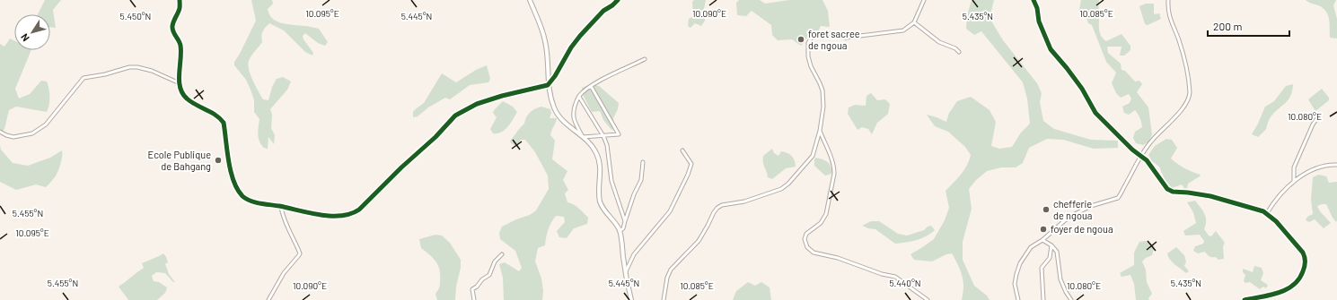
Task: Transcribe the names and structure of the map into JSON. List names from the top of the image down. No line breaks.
{"places":["foret sacree de ngoua","Ecole Publique de Bahgang","chefferie de ngoua","foyer de ngoua"],"scale_bar":"200 m","north":"bottom left","coordinates":["10.095°E","10.090°E","10.085°E","5.450°N","5.445°N","5.435°N","10.080°E","5.455°N","5.440°N"]}
